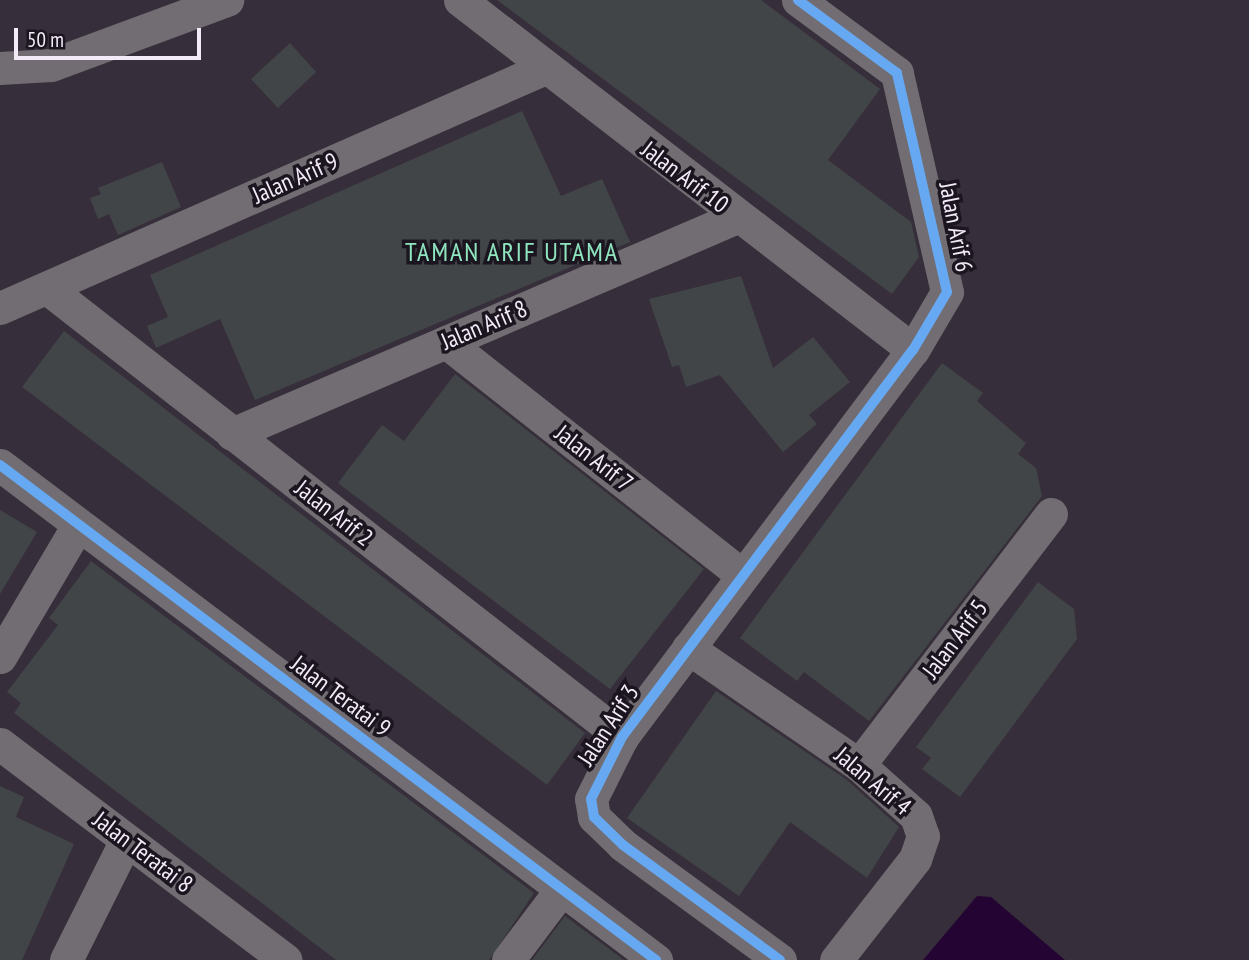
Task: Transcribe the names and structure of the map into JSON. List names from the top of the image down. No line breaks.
{"streets":{"street":["Jalan Arif 10","Jalan Arif 9","Jalan Arif 6","Jalan Arif 8","Jalan Arif 7","Jalan Arif 2","Jalan Arif 5","Jalan Teratai 9","Jalan Arif 3","Jalan Arif 4","Jalan Teratai 8"]},"crossings":[["Jalan Arif 10","Jalan Arif 9"],["Jalan Arif 10","Jalan Arif 6"],["Jalan Arif 10","Jalan Arif 8"],["Jalan Arif 9","Jalan Arif 2"],["Jalan Arif 6","Jalan Arif 7"],["Jalan Arif 6","Jalan Arif 3"],["Jalan Arif 8","Jalan Arif 7"],["Jalan Arif 8","Jalan Arif 2"],["Jalan Arif 7","Jalan Arif 3"],["Jalan Arif 2","Jalan Arif 3"],["Jalan Arif 5","Jalan Arif 4"],["Jalan Arif 3","Jalan Arif 4"]],"districts":["TAMAN ARIF UTAMA"],"scale_bar":"50 m"}
